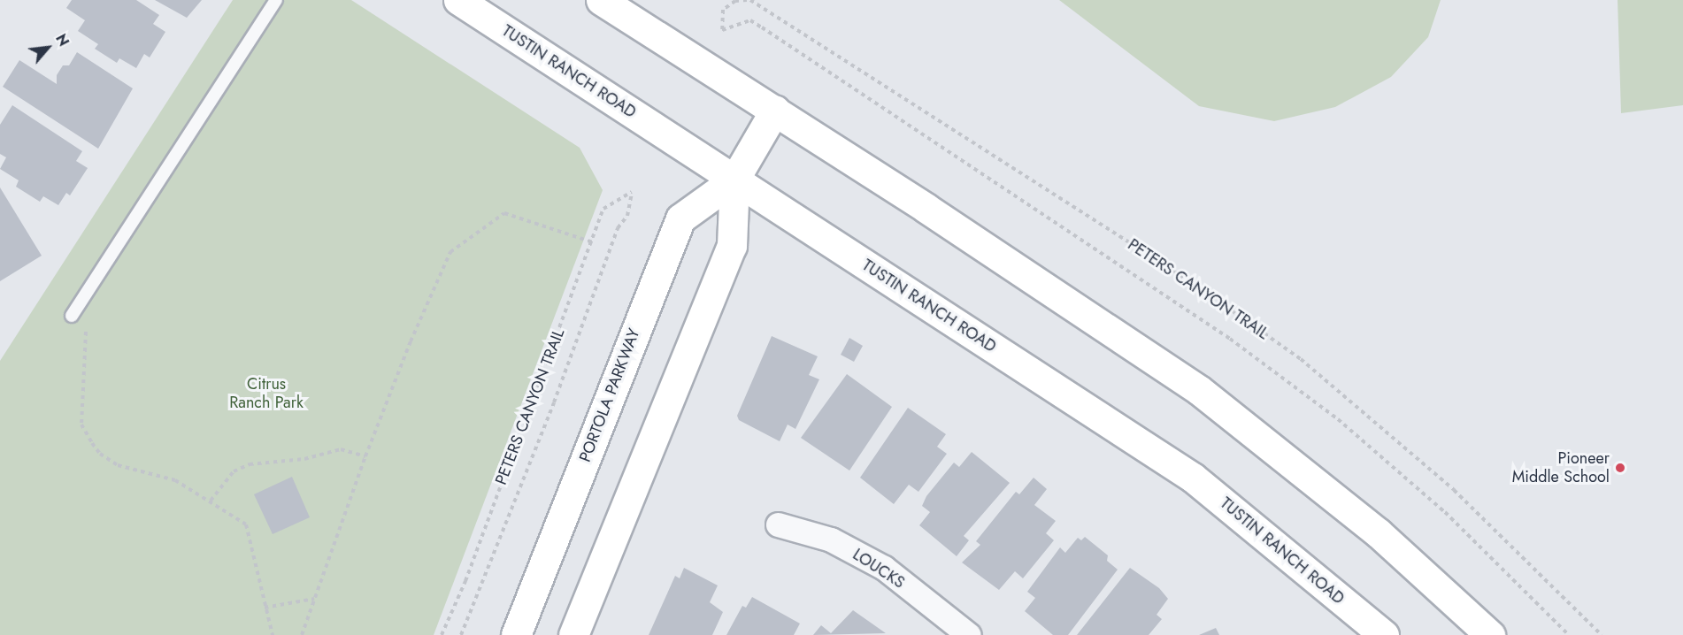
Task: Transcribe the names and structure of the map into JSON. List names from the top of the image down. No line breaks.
{"streets":{"main road":["TUSTIN RANCH ROAD","PORTOLA PARKWAY"],"street":["LOUCKS"],"path":["PETERS CANYON TRAIL"]},"crossings":[["TUSTIN RANCH ROAD","PORTOLA PARKWAY"]],"parks":["Citrus Ranch Park"],"places":["Pioneer Middle School"],"north":"top right"}
